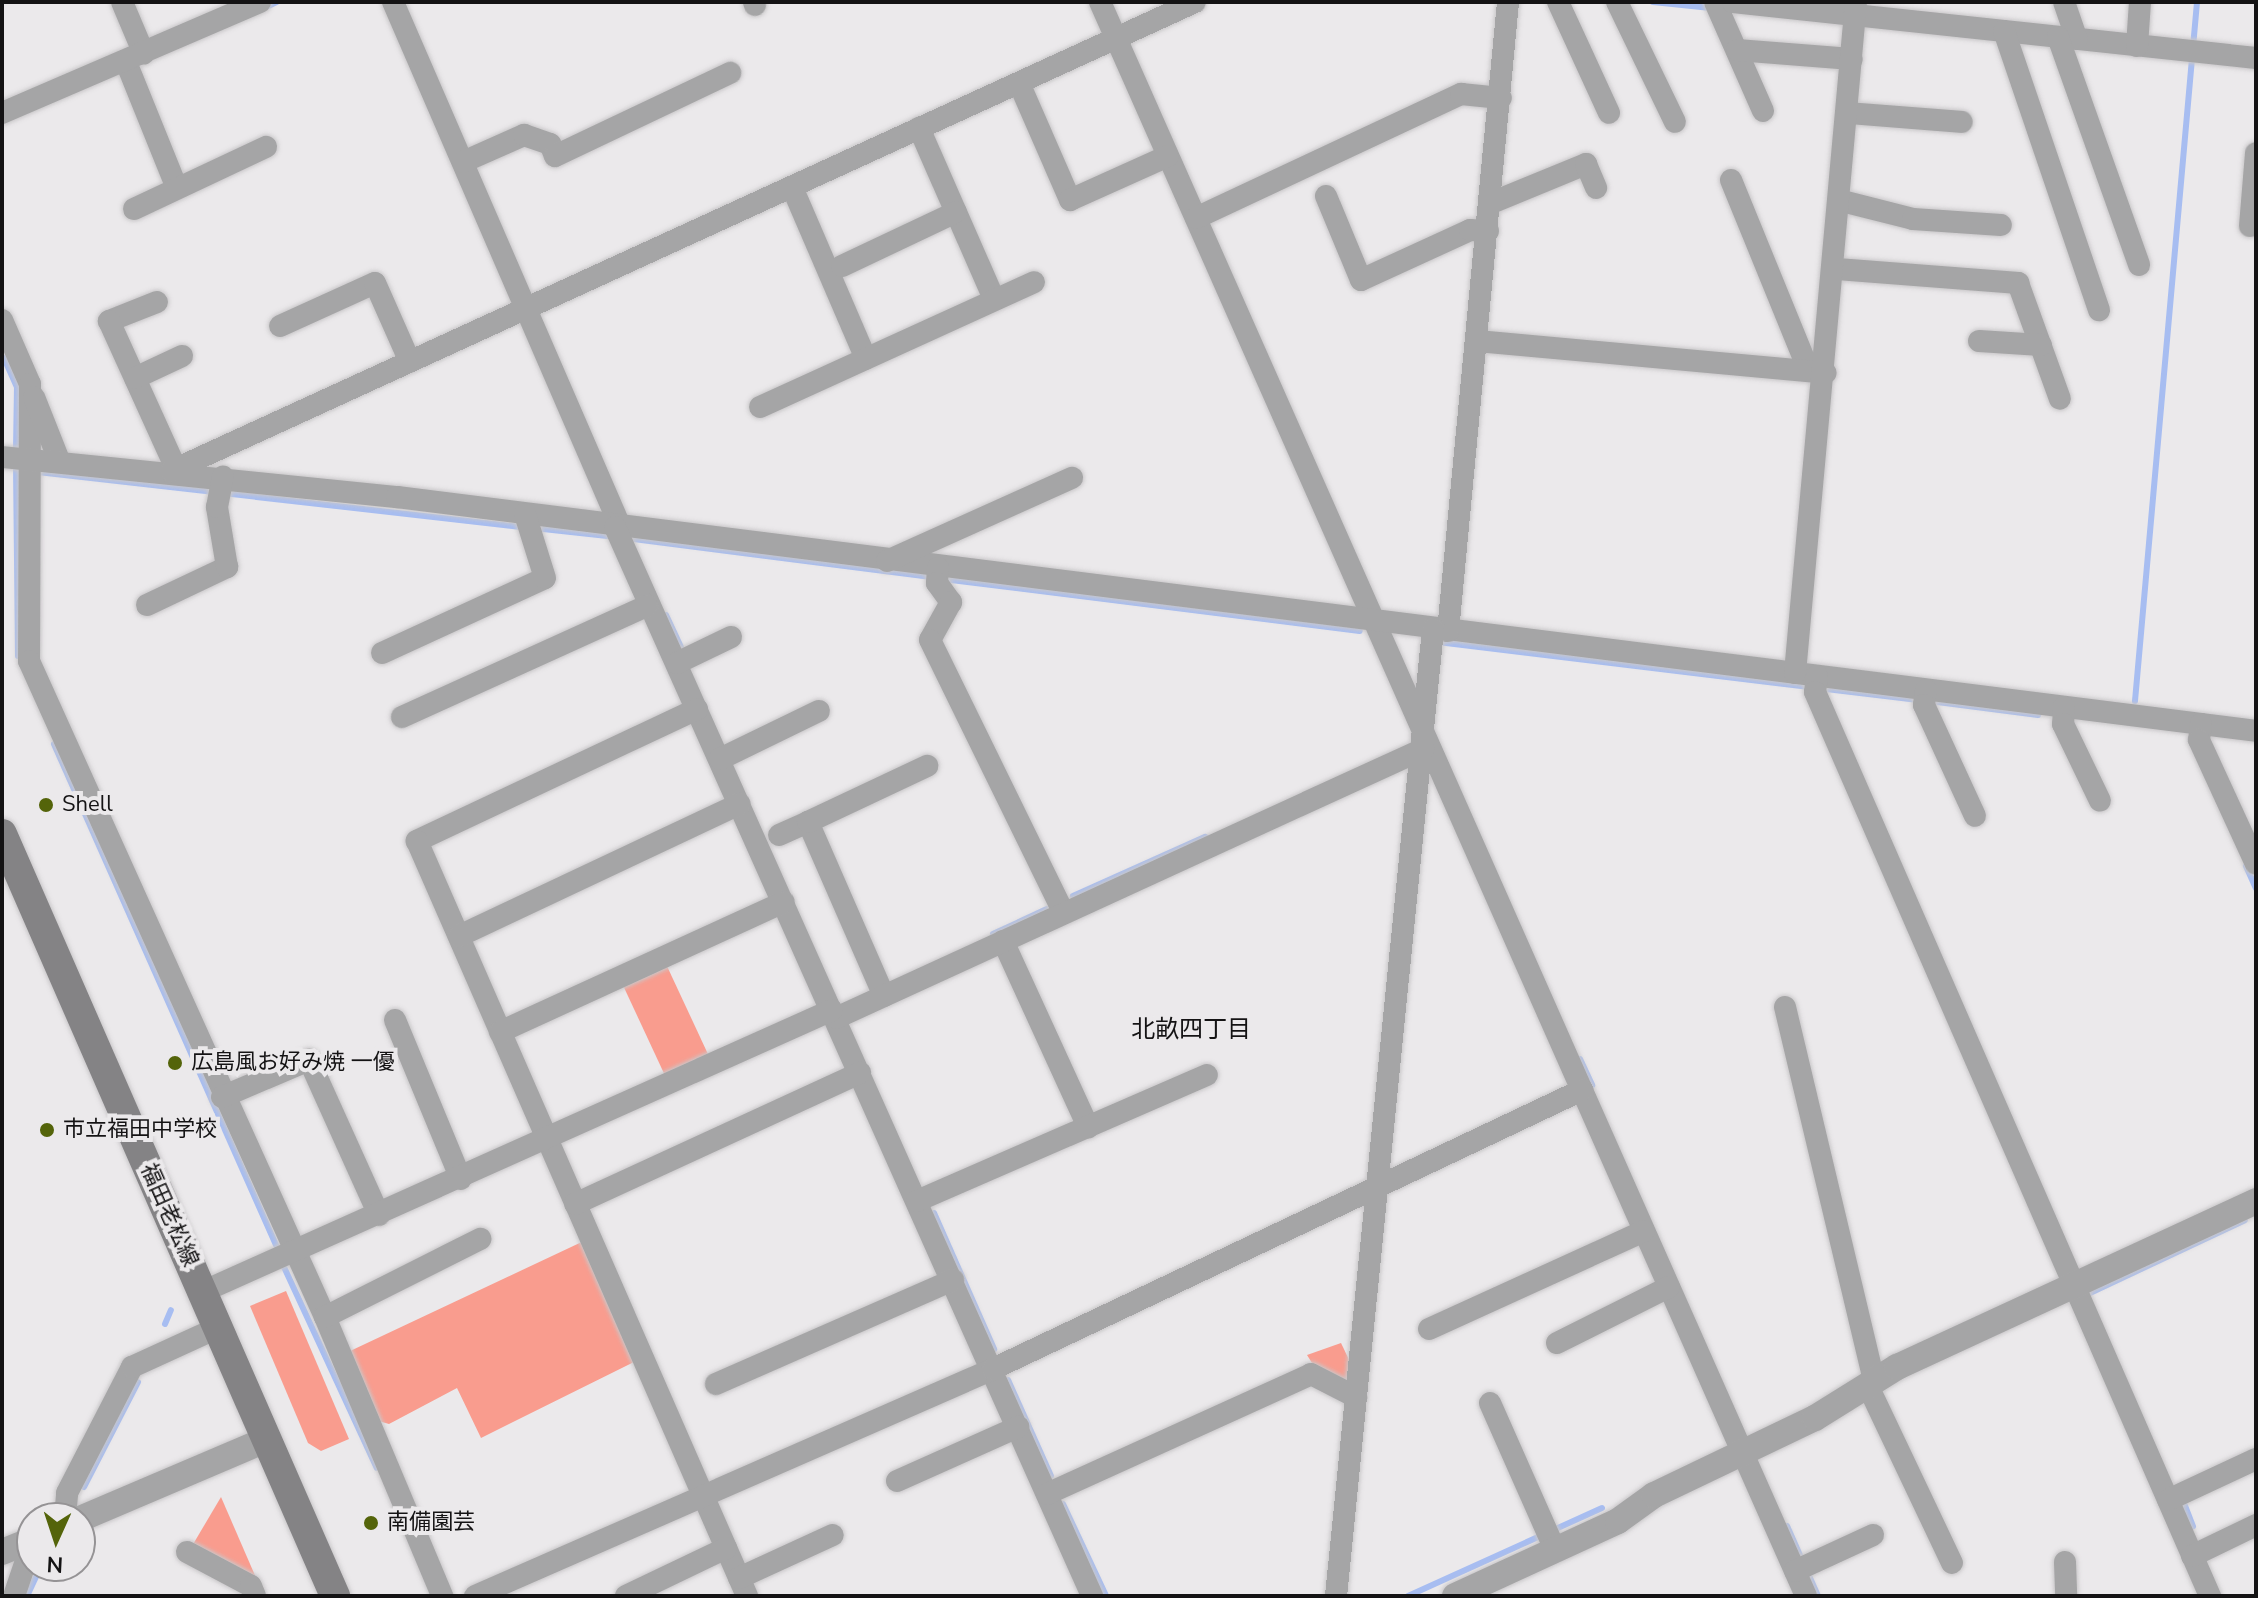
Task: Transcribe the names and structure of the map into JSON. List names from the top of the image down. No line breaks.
{"streets":{"main road":["福田老松線"]},"districts":["北畝四丁目"],"places":["Shell","広島風お好み焼 一優","市立福田中学校","南備園芸"],"north":"bottom"}
